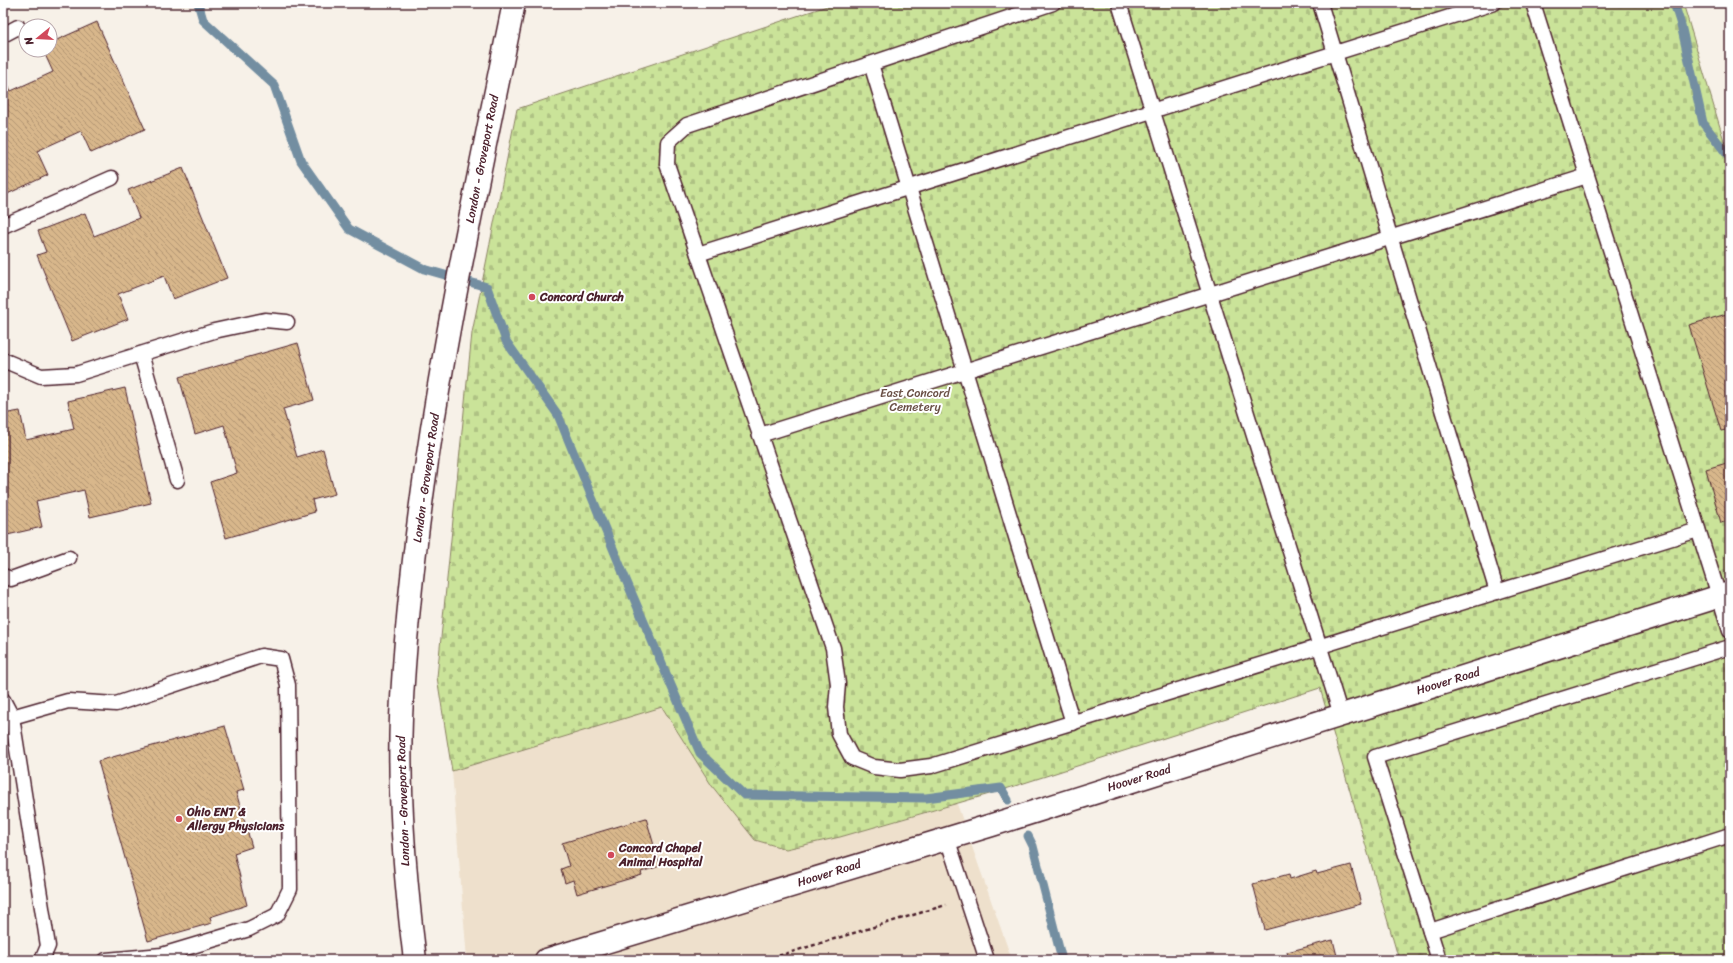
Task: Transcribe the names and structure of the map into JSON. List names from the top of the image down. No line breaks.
{"streets":{"street":["London - Groveport Road","Hoover Road"]},"parks":["East Concord Cemetery"],"places":["Concord Church","Ohio ENT & Allergy Physicians","Concord Chapel Animal Hospital"],"north":"left"}
